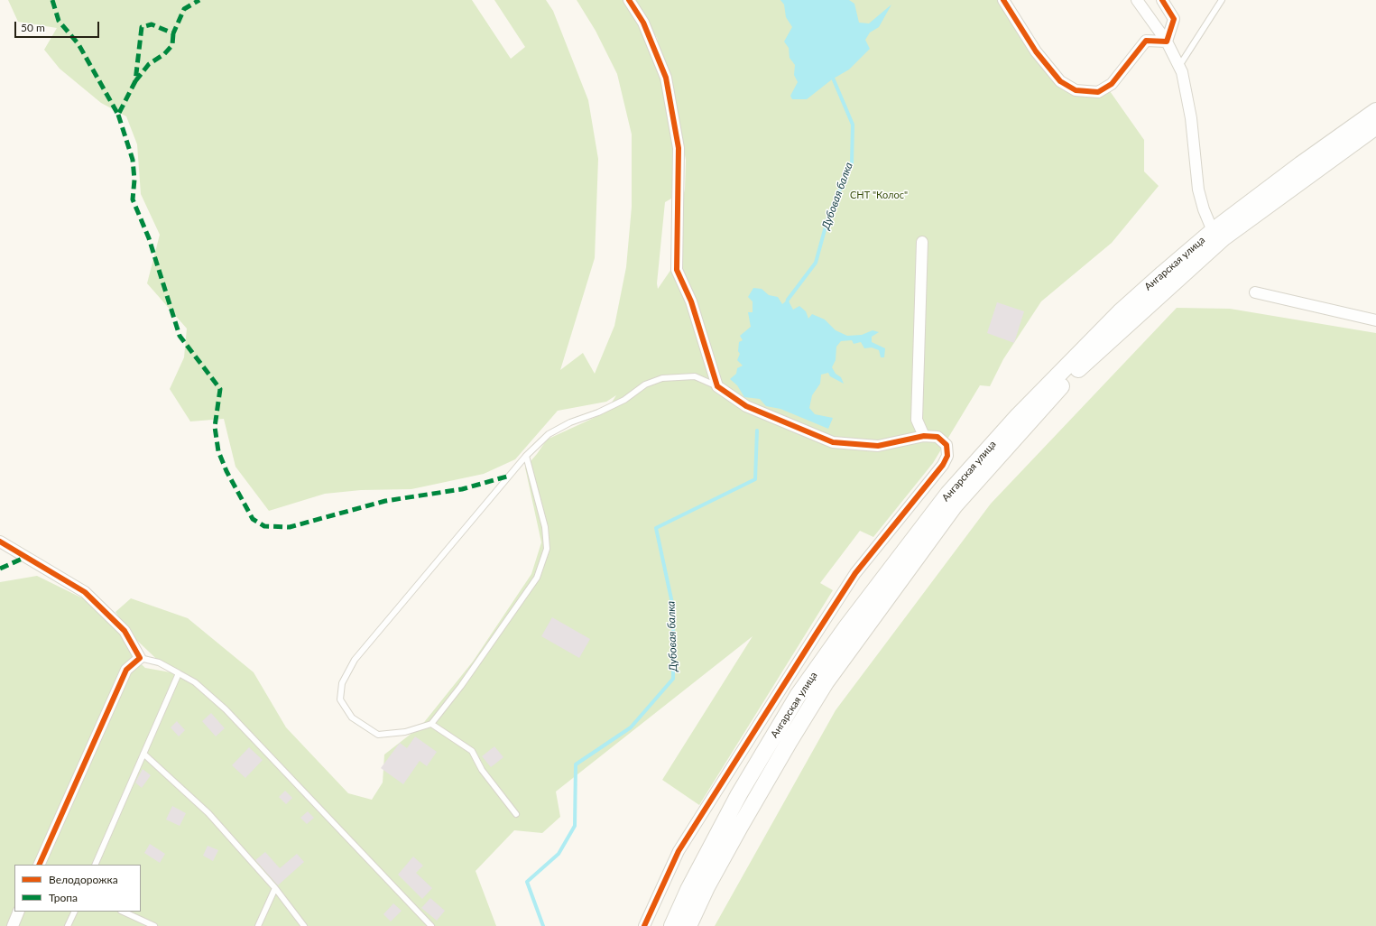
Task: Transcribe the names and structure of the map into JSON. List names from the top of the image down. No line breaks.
{"streets":{"main road":["Ангарская улица"]},"water":["Дубовая балка"],"parks":["СНТ \"Колос\""],"legend":["Велодорожка","Тропа"],"scale_bar":"50 m"}
